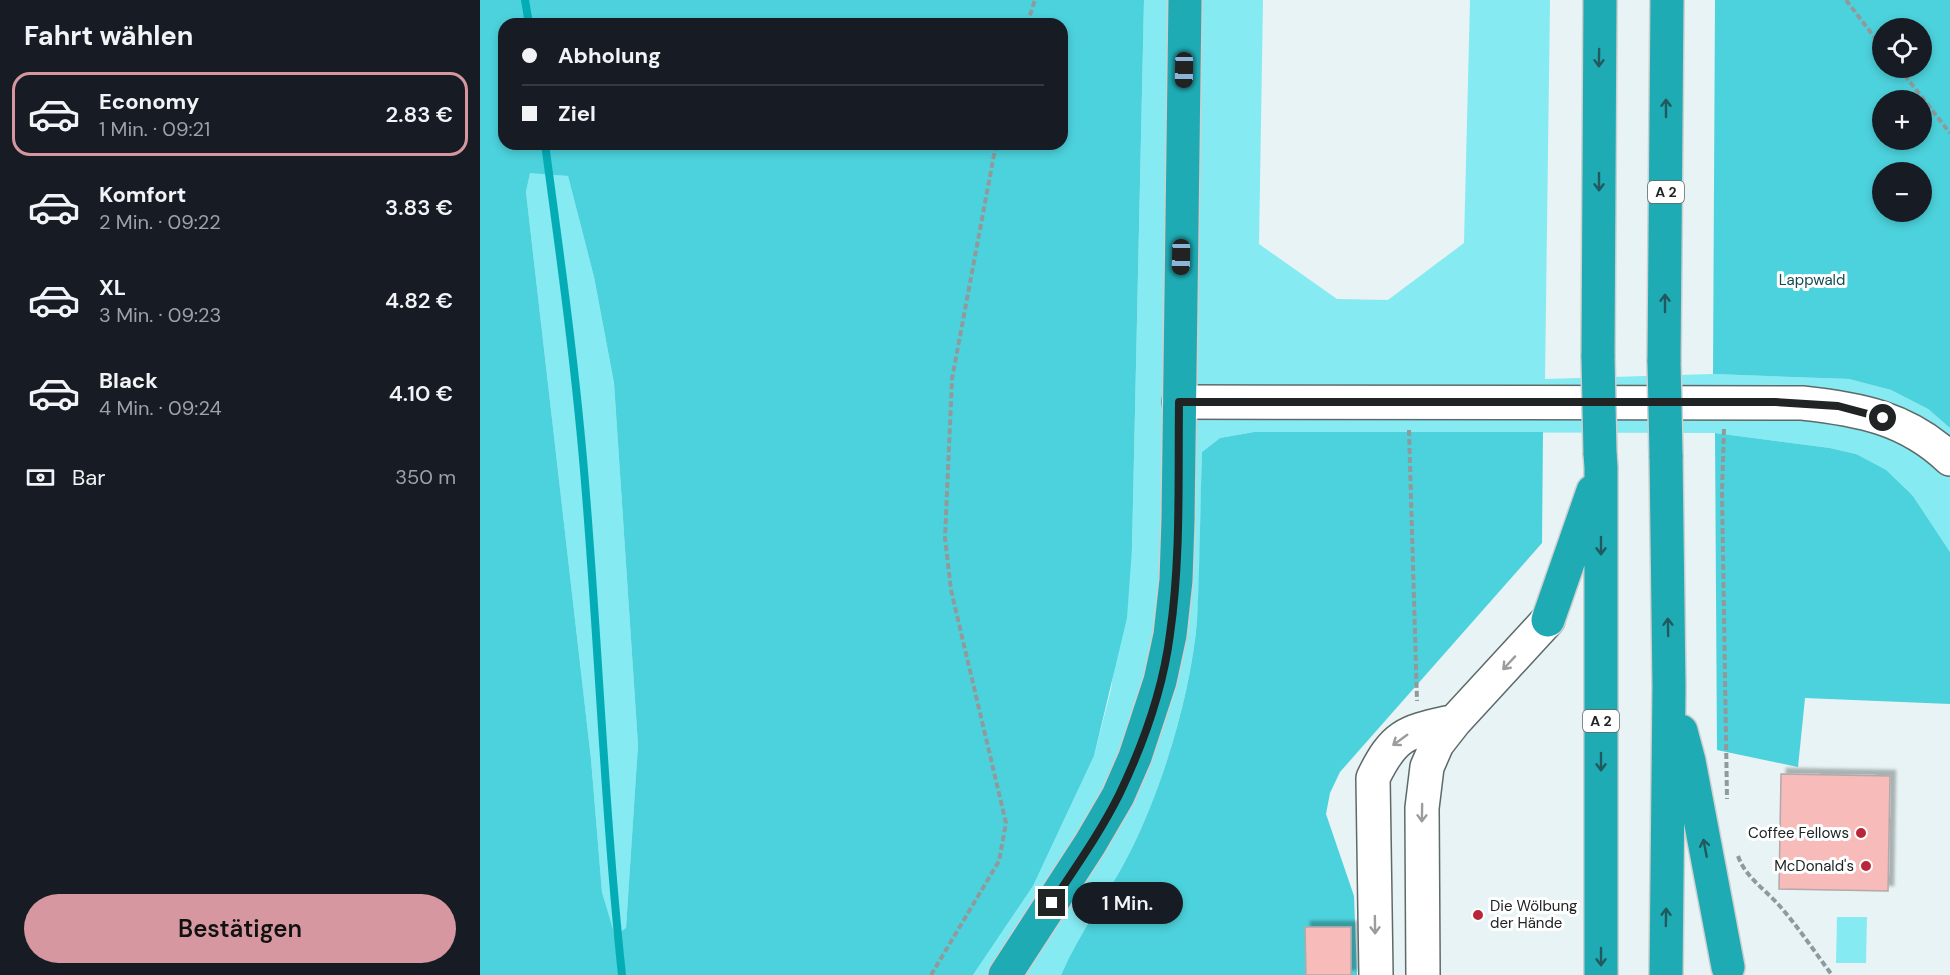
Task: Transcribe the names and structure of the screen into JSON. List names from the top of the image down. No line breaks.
{"streets":{"highway":["A 2"]},"parks":["Lappwald"],"places":["Coffee Fellows","McDonald's","Die Wölbung der Hände"],"page":{"heading":"Fahrt wählen","map_buttons":["+","−"],"banner":["Abholung","Ziel"],"list":[{"name":"Economy","note":"1 Min. · 09:21","value":"2.83 €"},{"name":"Komfort","note":"2 Min. · 09:22","value":"3.83 €"},{"name":"XL","note":"3 Min. · 09:23","value":"4.82 €"},{"name":"Black","note":"4 Min. · 09:24","value":"4.10 €"}],"pay":["Bar","350 m"],"buttons":"Bestätigen","bubble":"1 Min."}}
